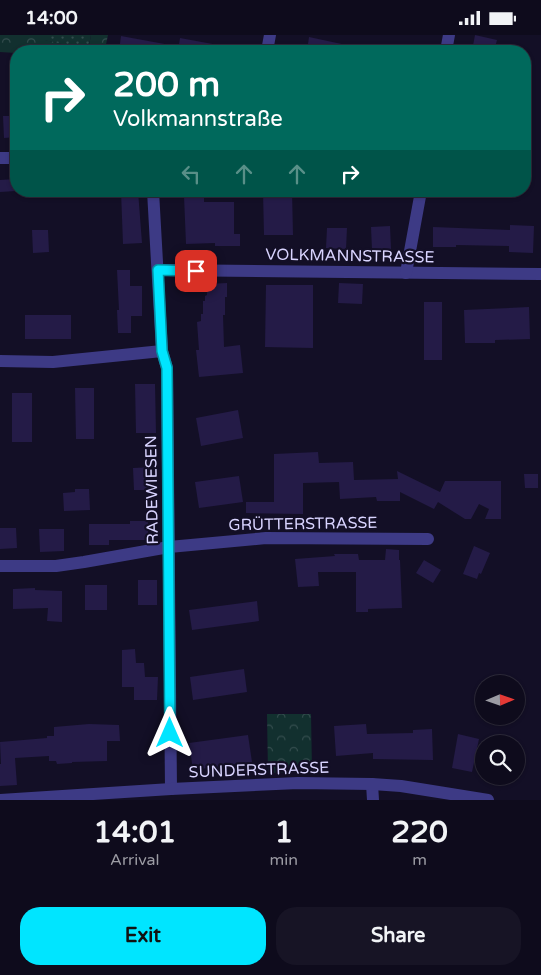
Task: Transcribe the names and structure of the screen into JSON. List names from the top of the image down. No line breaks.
{"streets":{"street":["VOLKMANNSTRASSE","RADEWIESEN","GRÜTTERSTRASSE","SUNDERSTRASSE"]},"crossings":[["VOLKMANNSTRASSE","RADEWIESEN"],["RADEWIESEN","GRÜTTERSTRASSE"],["RADEWIESEN","SUNDERSTRASSE"]],"north":"right","page":{"status":"14:00","turn":["200 m","Volkmannstraße"],"eta":["14:01","Arrival","1","min","220","m"],"buttons":["Exit","Share"]}}
